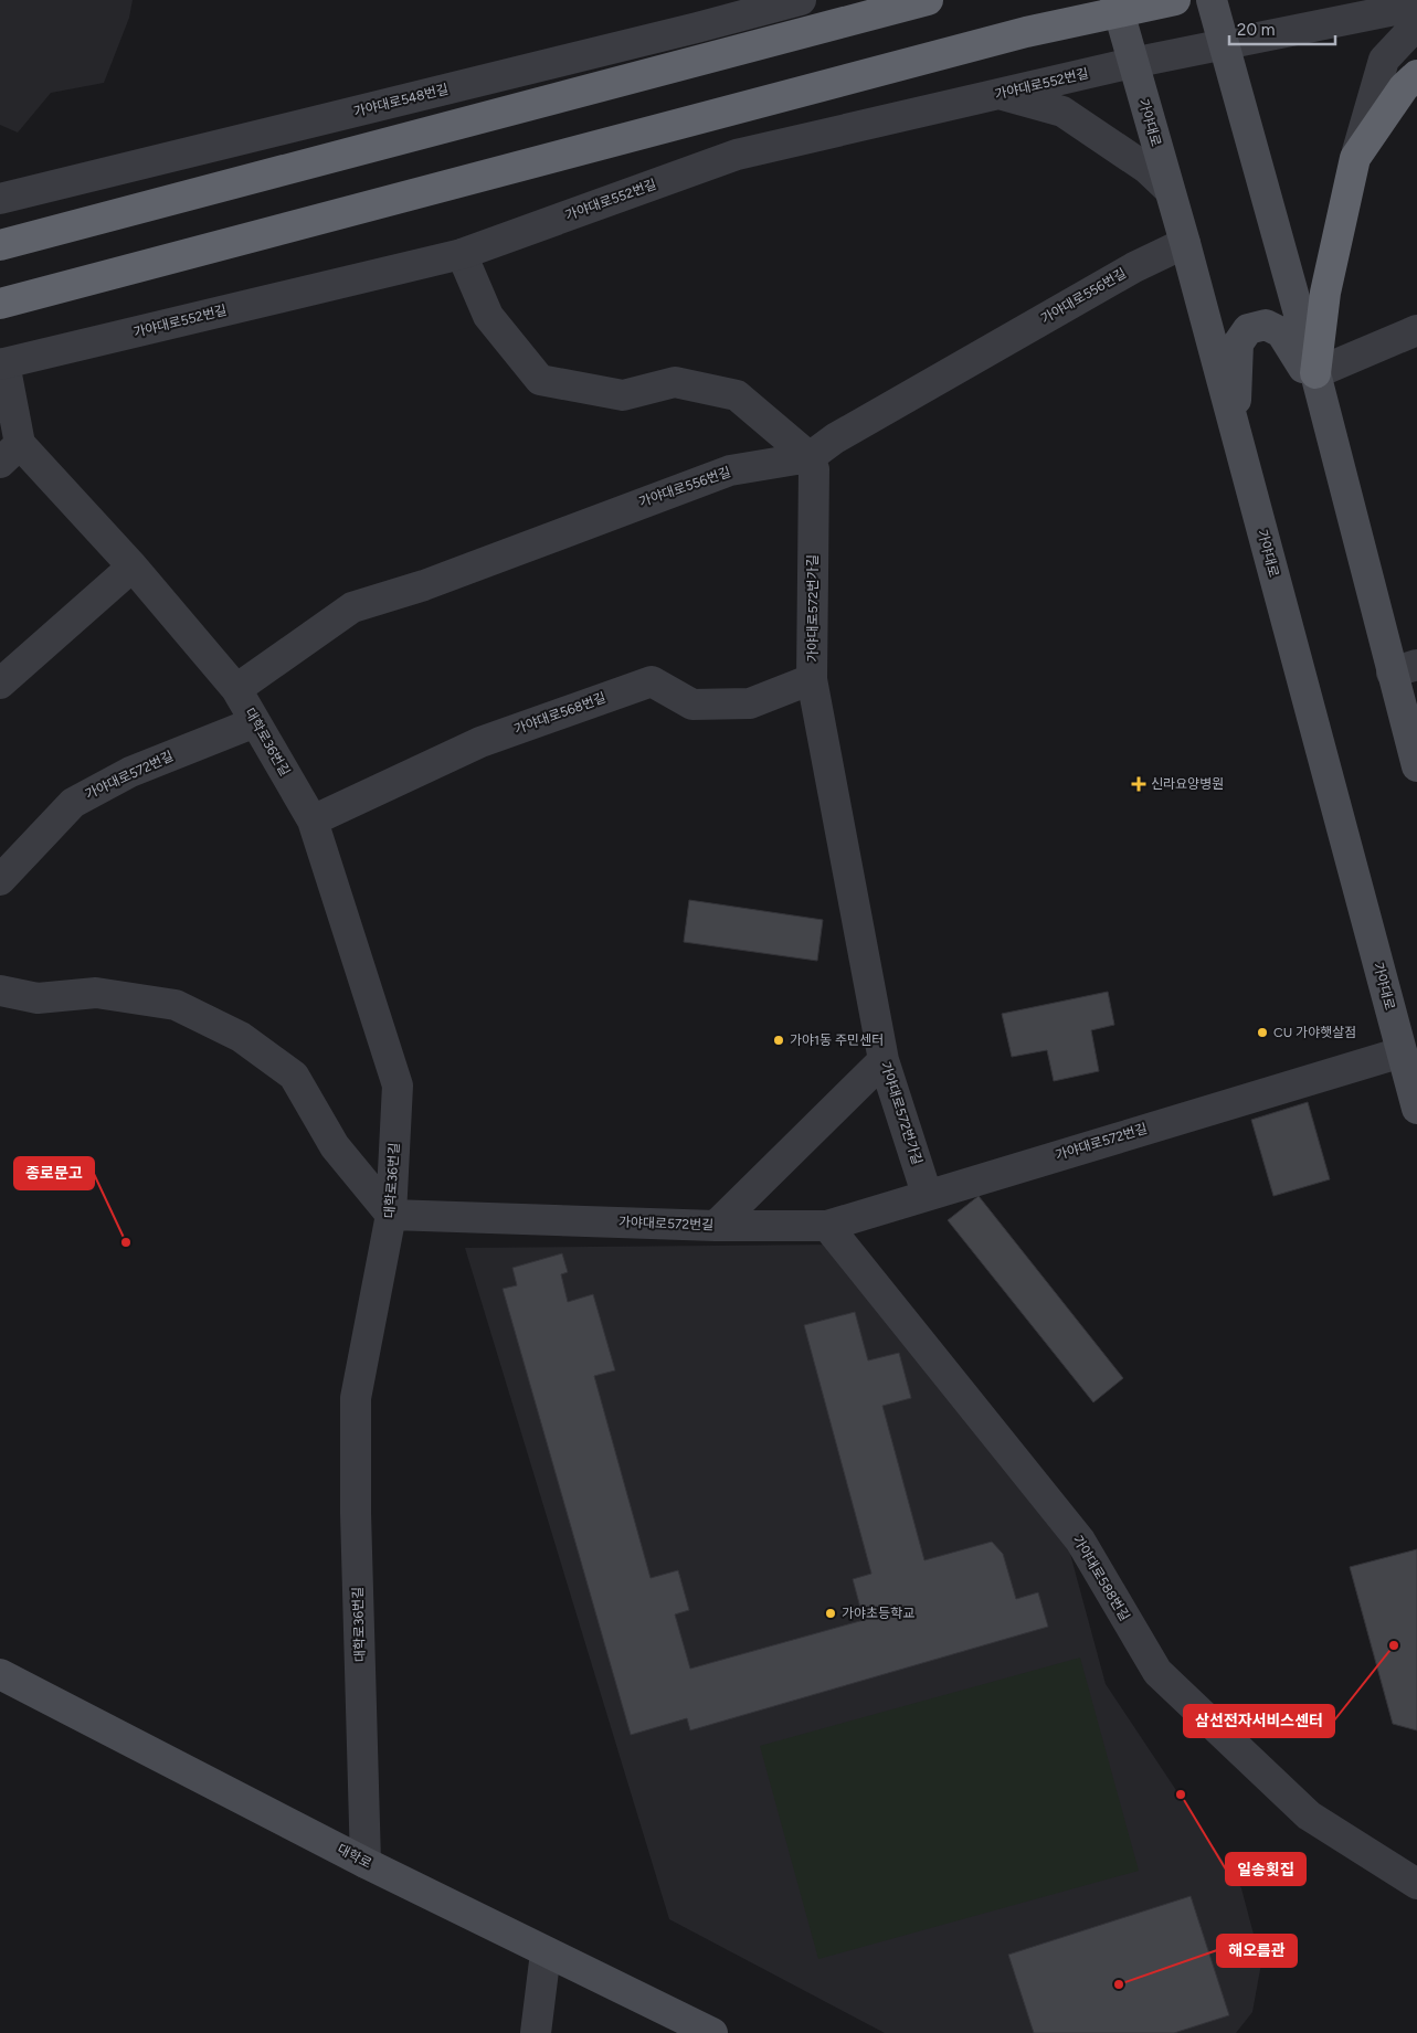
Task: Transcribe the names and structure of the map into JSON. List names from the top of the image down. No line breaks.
{"streets":{"main road":["가야대로","대학로"],"street":["가야대로552번길","가야대로548번길","가야대로556번길","가야대로572번가길","가야대로568번길","대학로36번길","가야대로572번길","가야대로588번길"]},"crossings":[["가야대로552번길","가야대로"],["가야대로552번길","대학로36번길"],["가야대로","가야대로556번길"],["가야대로","가야대로572번길"],["가야대로556번길","가야대로572번가길"],["가야대로556번길","대학로36번길"],["가야대로572번가길","가야대로568번길"],["가야대로572번가길","가야대로572번길"],["가야대로568번길","대학로36번길"],["대학로36번길","가야대로572번길"],["대학로36번길","대학로"],["가야대로572번길","가야대로588번길"]],"places":{"health":["신라요양병원"],"other":["CU 가야햇살점","가야1동 주민센터","종로문고","가야초등학교","삼선전자서비스센터","일송횟집","해오름관"]},"scale_bar":"20 m"}
